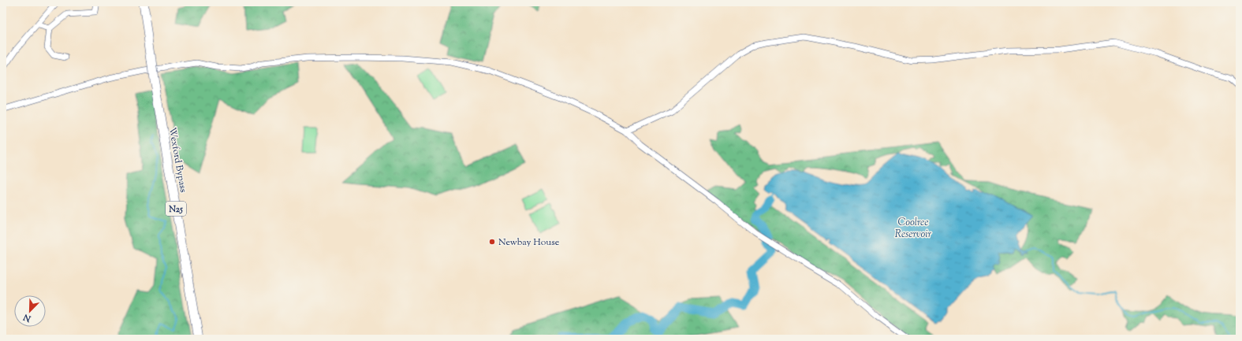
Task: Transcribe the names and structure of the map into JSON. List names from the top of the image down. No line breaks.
{"streets":{"highway":["Wexford Bypass","N25"]},"water":["Coolree Reservoir"],"places":["Newbay House"],"north":"bottom left"}
